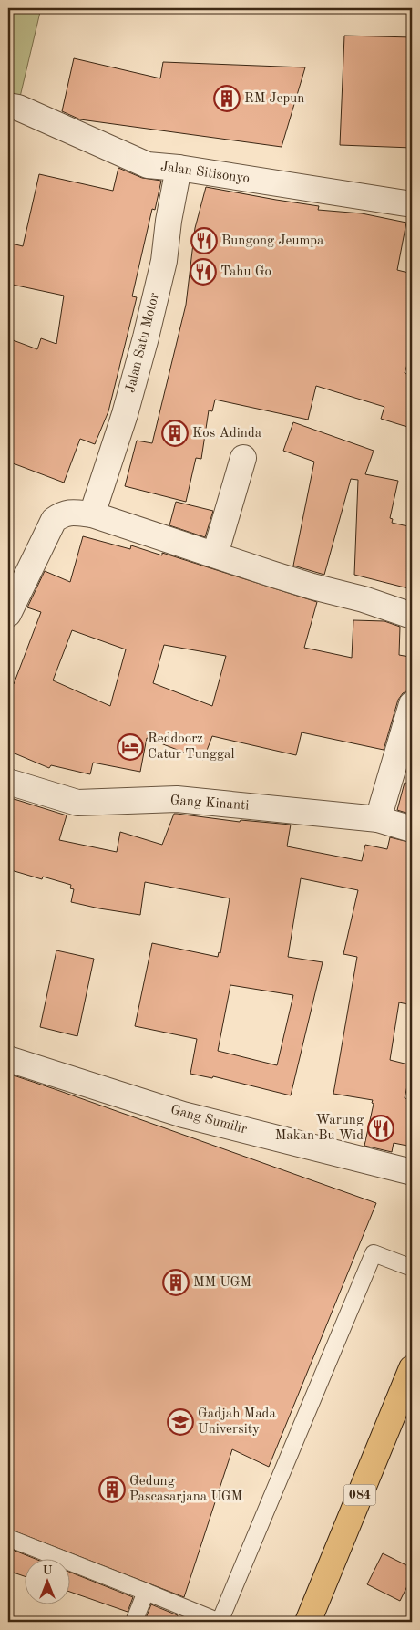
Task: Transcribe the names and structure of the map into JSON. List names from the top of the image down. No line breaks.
{"streets":{"main road":["084"],"street":["Jalan Sitisonyo","Jalan Satu Motor","Gang Kinanti","Gang Sumilir"]},"crossings":[["Jalan Sitisonyo","Jalan Satu Motor"]],"places":{"building":["RM Jepun","Kos Adinda","MM UGM","Gedung Pascasarjana UGM"],"restaurant":["Bungong Jeumpa","Tahu Go","Warung Makan Bu Wid"],"hotel":["Reddoorz Catur Tunggal"],"school or university":["Gadjah Mada University"]},"north":"top"}
